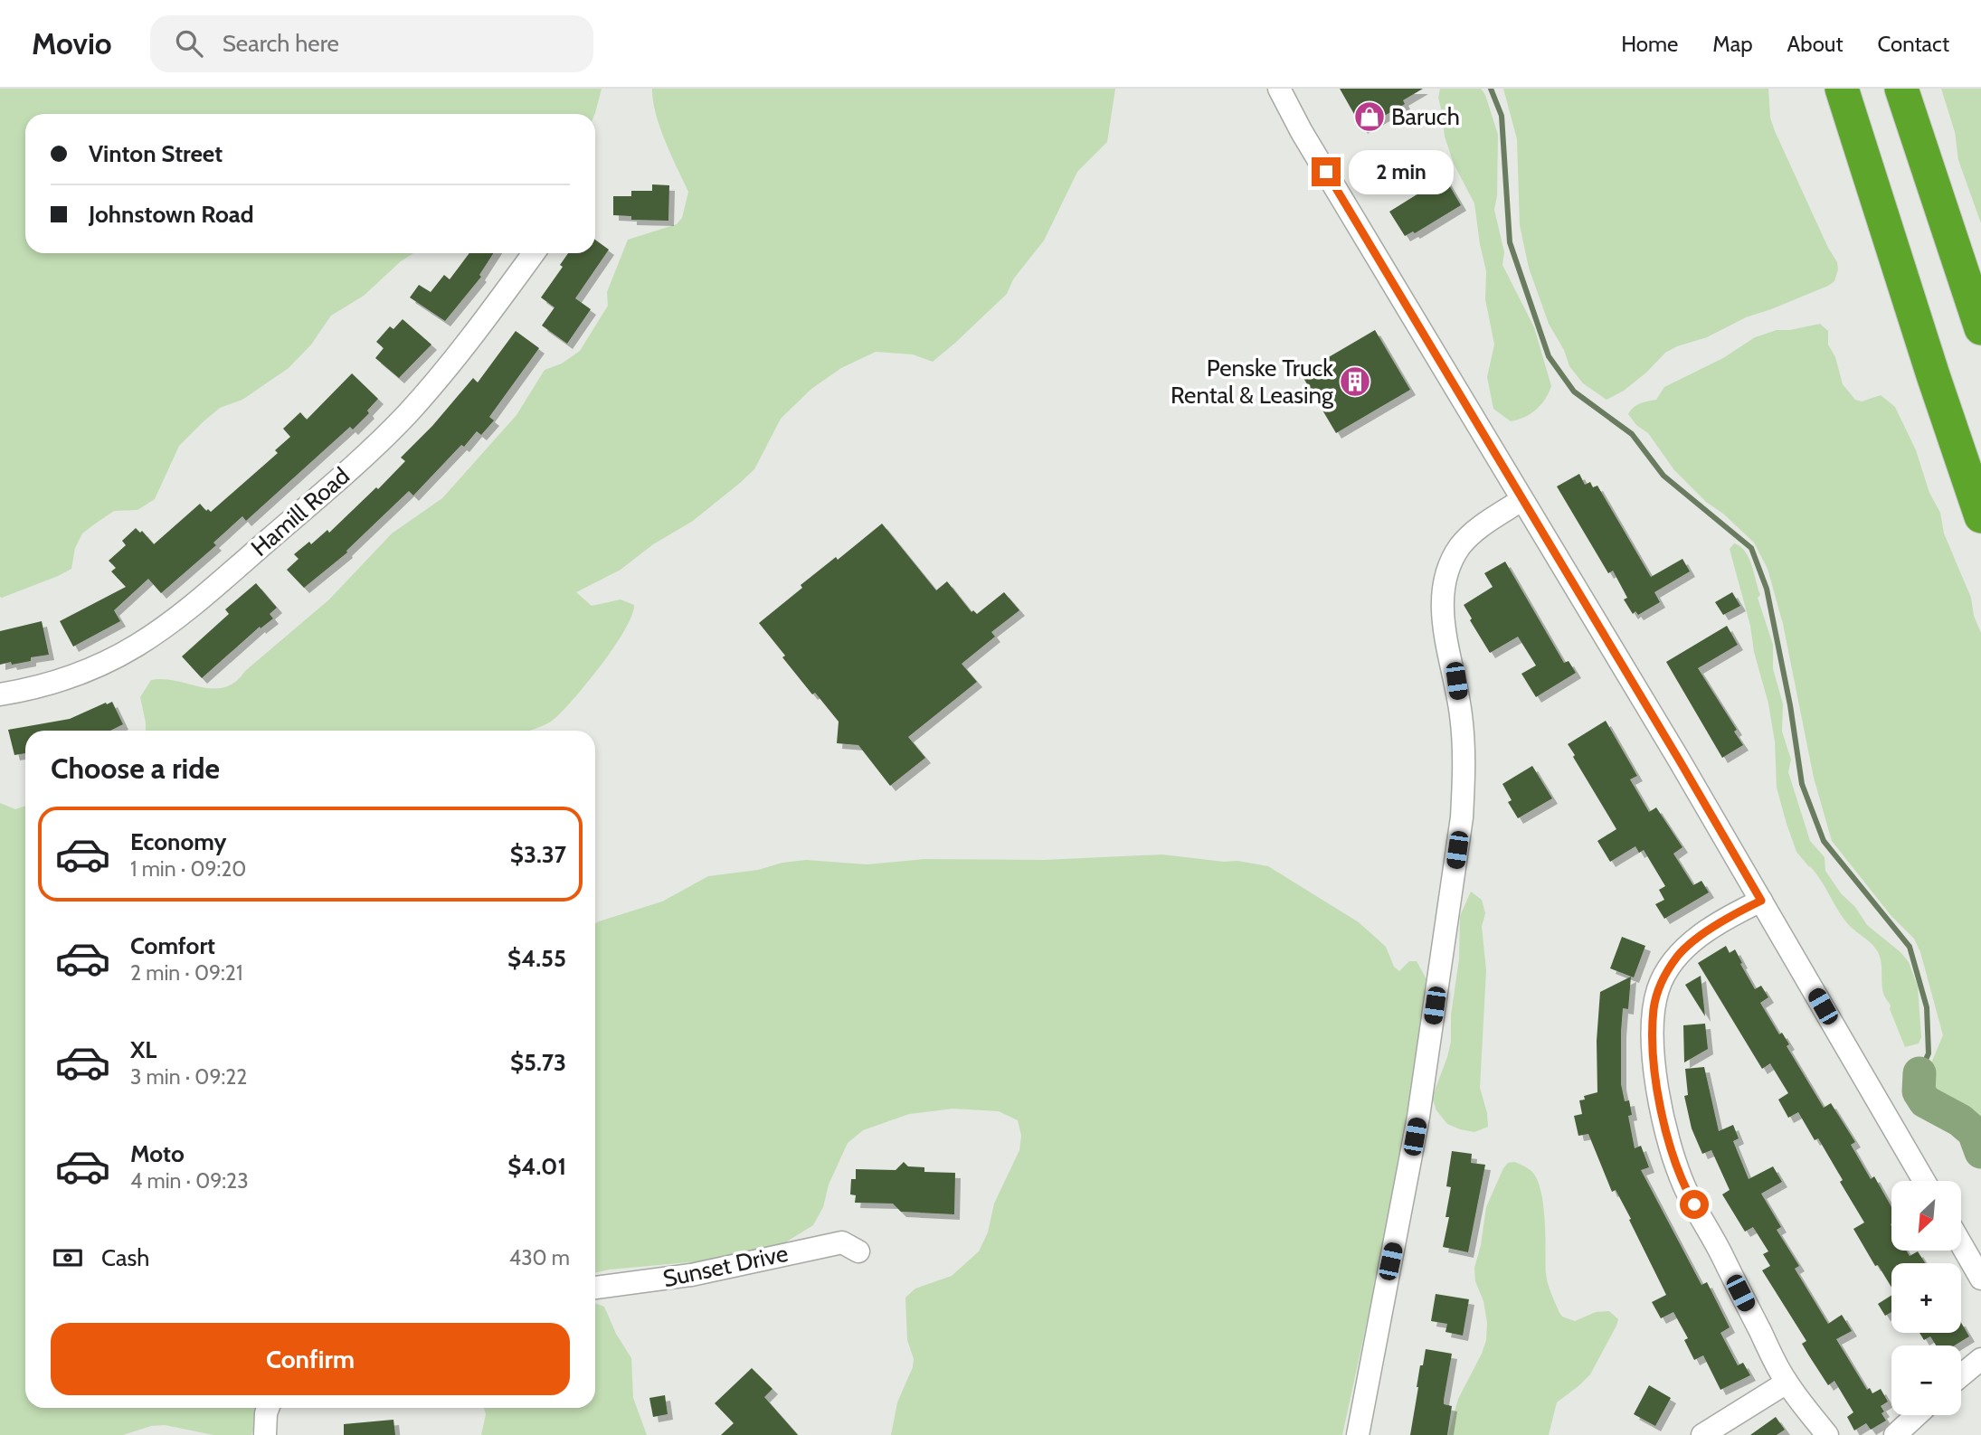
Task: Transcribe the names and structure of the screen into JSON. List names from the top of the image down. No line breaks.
{"streets":{"street":["Hamill Road","Sunset Drive"]},"places":{"shop":["Baruch"],"building":["Penske Truck Rental & Leasing"]},"north":"bottom left","page":{"header":"Movio","search":"Search here","nav":["Home","Map","About","Contact"],"banner":["Vinton Street","Johnstown Road"],"bubble":"2 min","heading":"Choose a ride","list":[{"name":"Economy","note":"1 min · 09:20","value":"$3.37"},{"name":"Comfort","note":"2 min · 09:21","value":"$4.55"},{"name":"XL","note":"3 min · 09:22","value":"$5.73"},{"name":"Moto","note":"4 min · 09:23","value":"$4.01"}],"map_buttons":["+","−"],"pay":["Cash","430 m"],"buttons":"Confirm"}}
